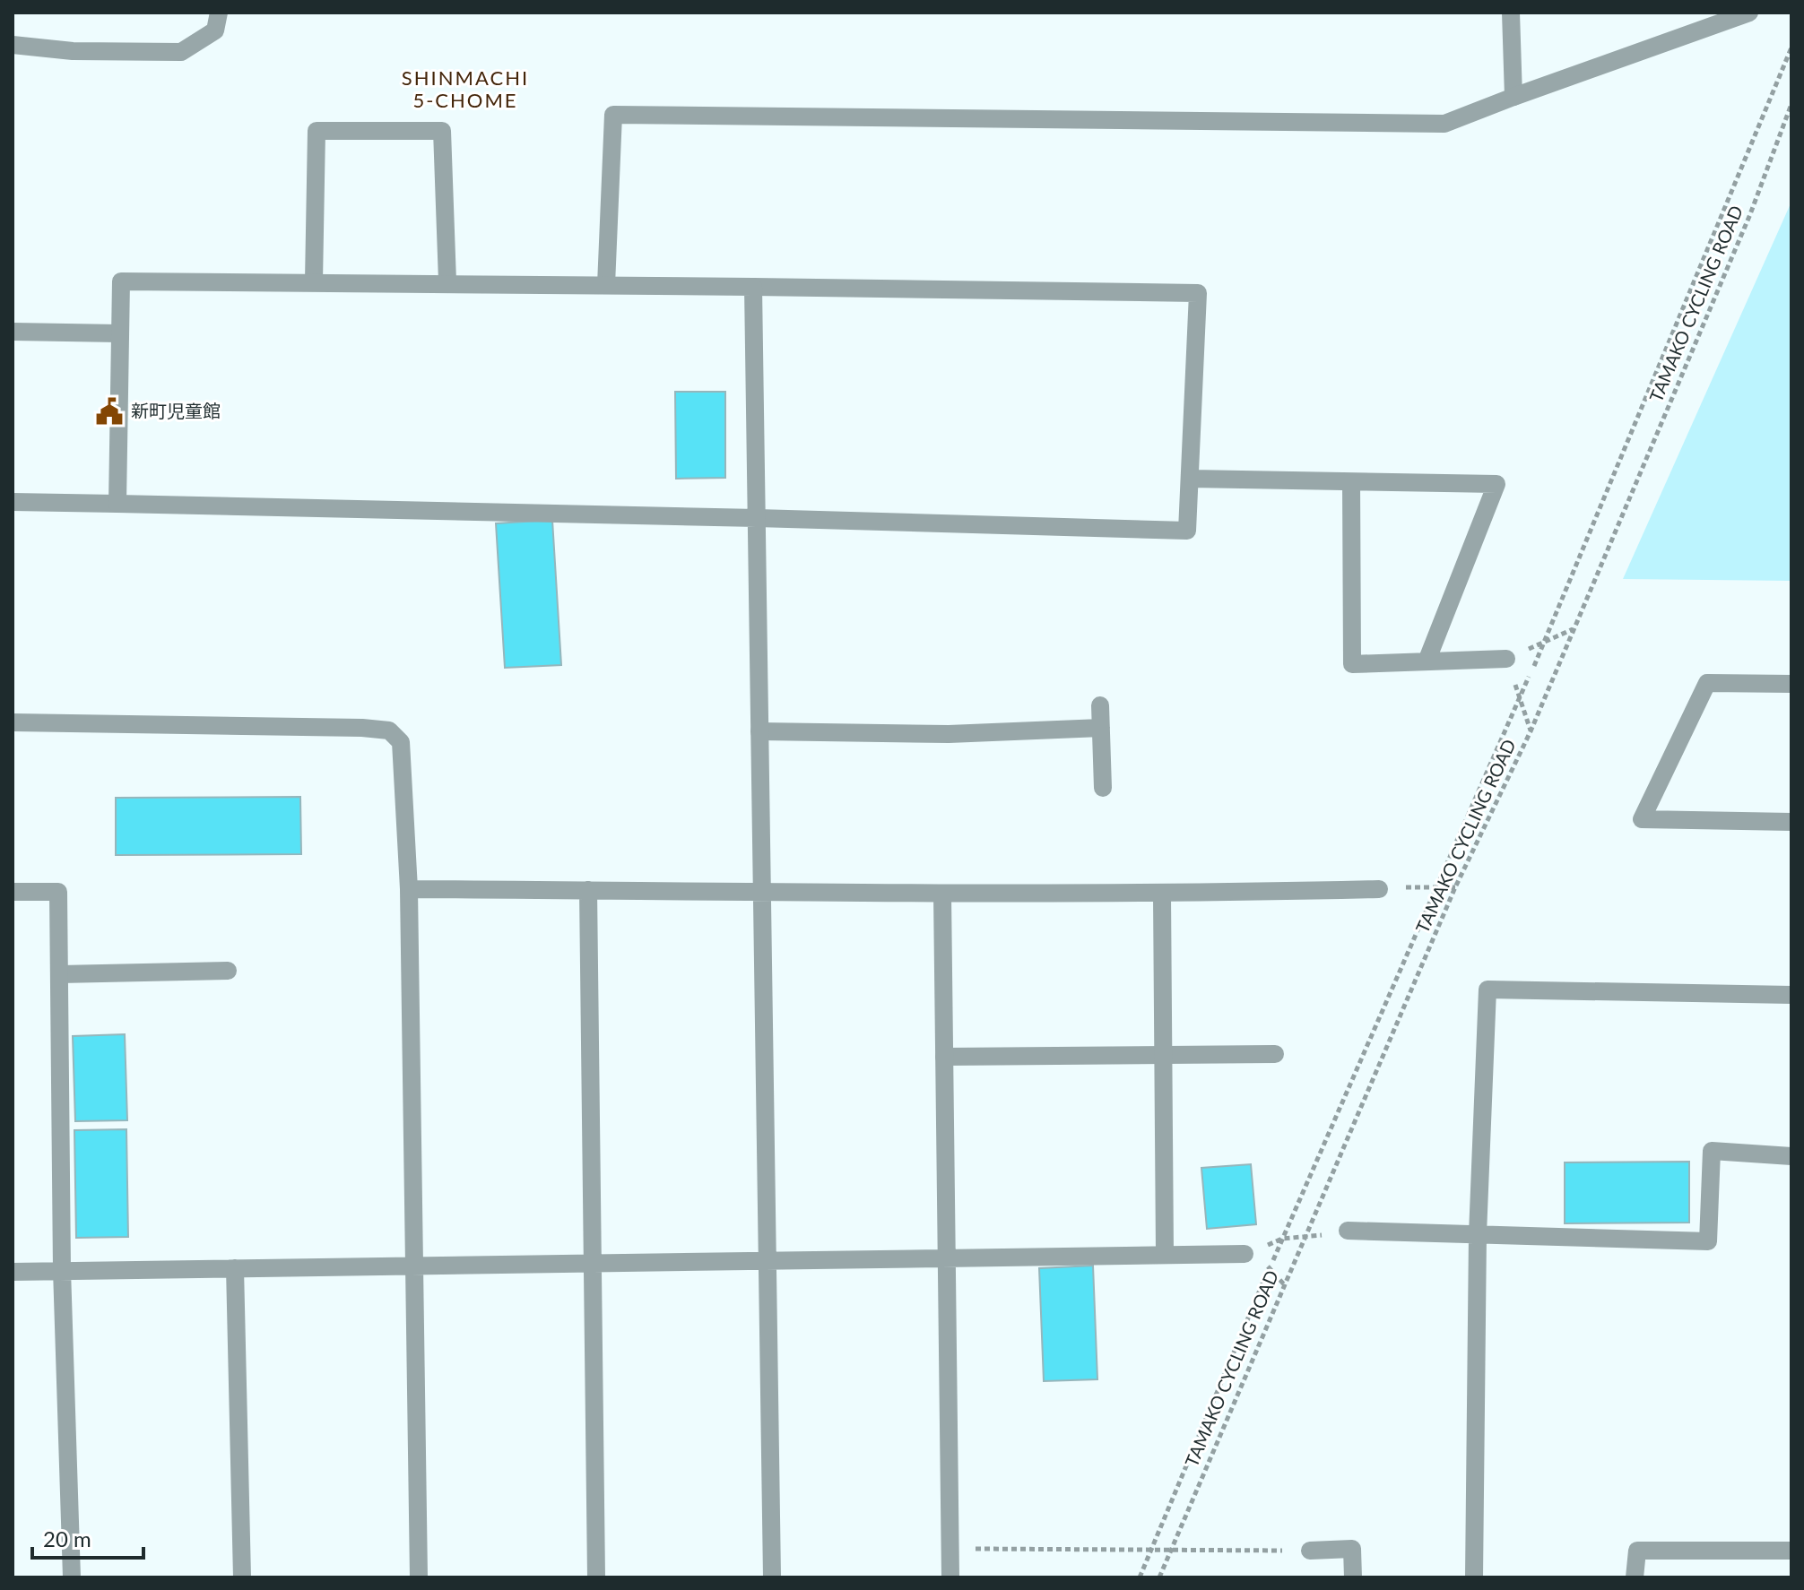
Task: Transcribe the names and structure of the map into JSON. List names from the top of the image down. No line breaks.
{"streets":{"path":["TAMAKO CYCLING ROAD"]},"districts":["SHINMACHI 5-CHOME"],"places":{"public building":["新町児童館"]},"scale_bar":"20 m"}
